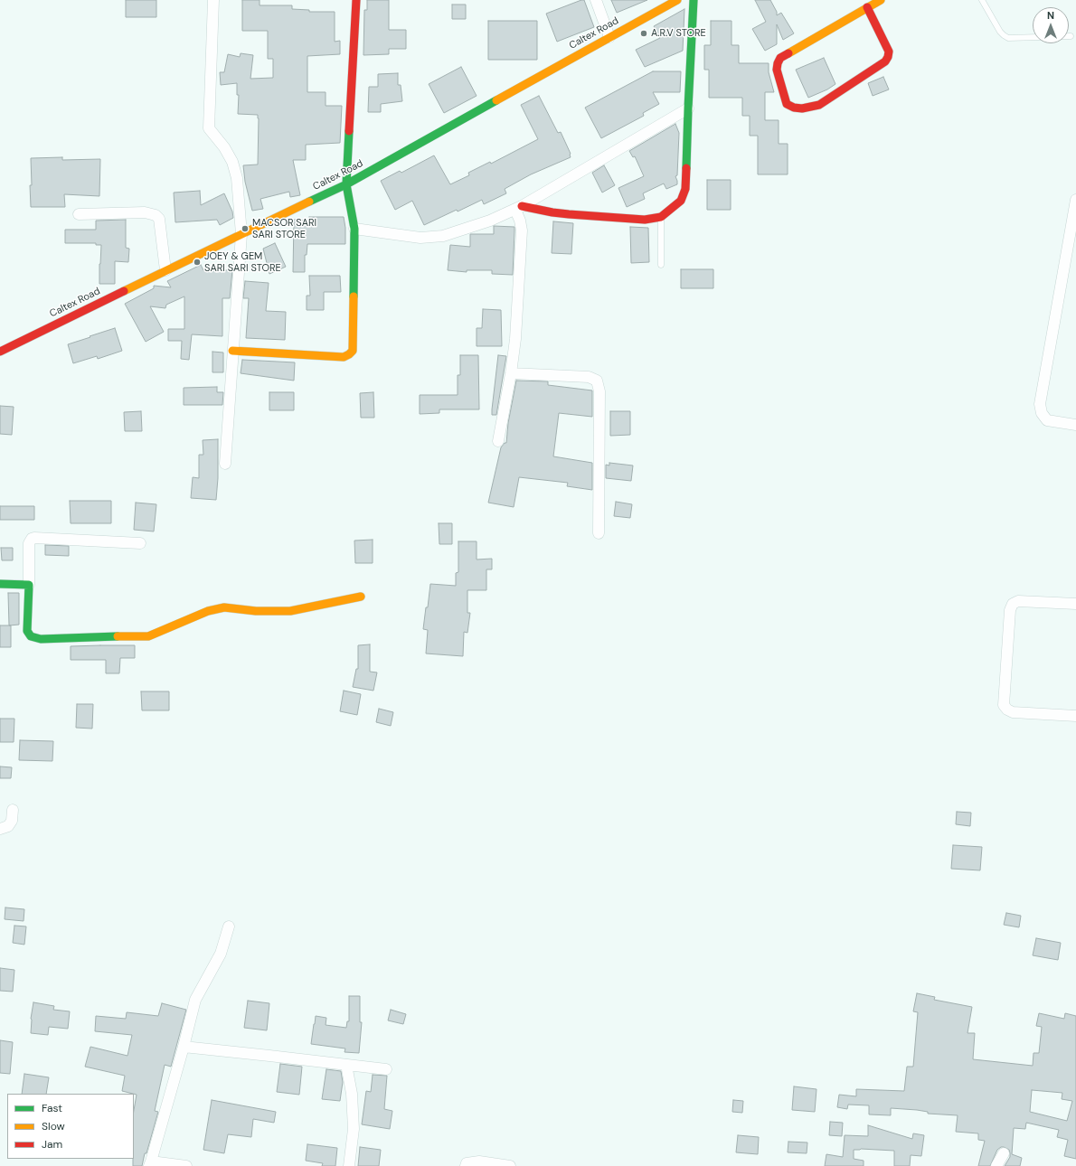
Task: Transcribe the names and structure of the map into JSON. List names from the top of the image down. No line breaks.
{"streets":{"street":["Caltex Road"]},"places":["A.R.V STORE","MACSOR SARI SARI STORE","JOEY & GEM SARI SARI STORE"],"legend":["Fast","Slow","Jam"],"north":"top"}
